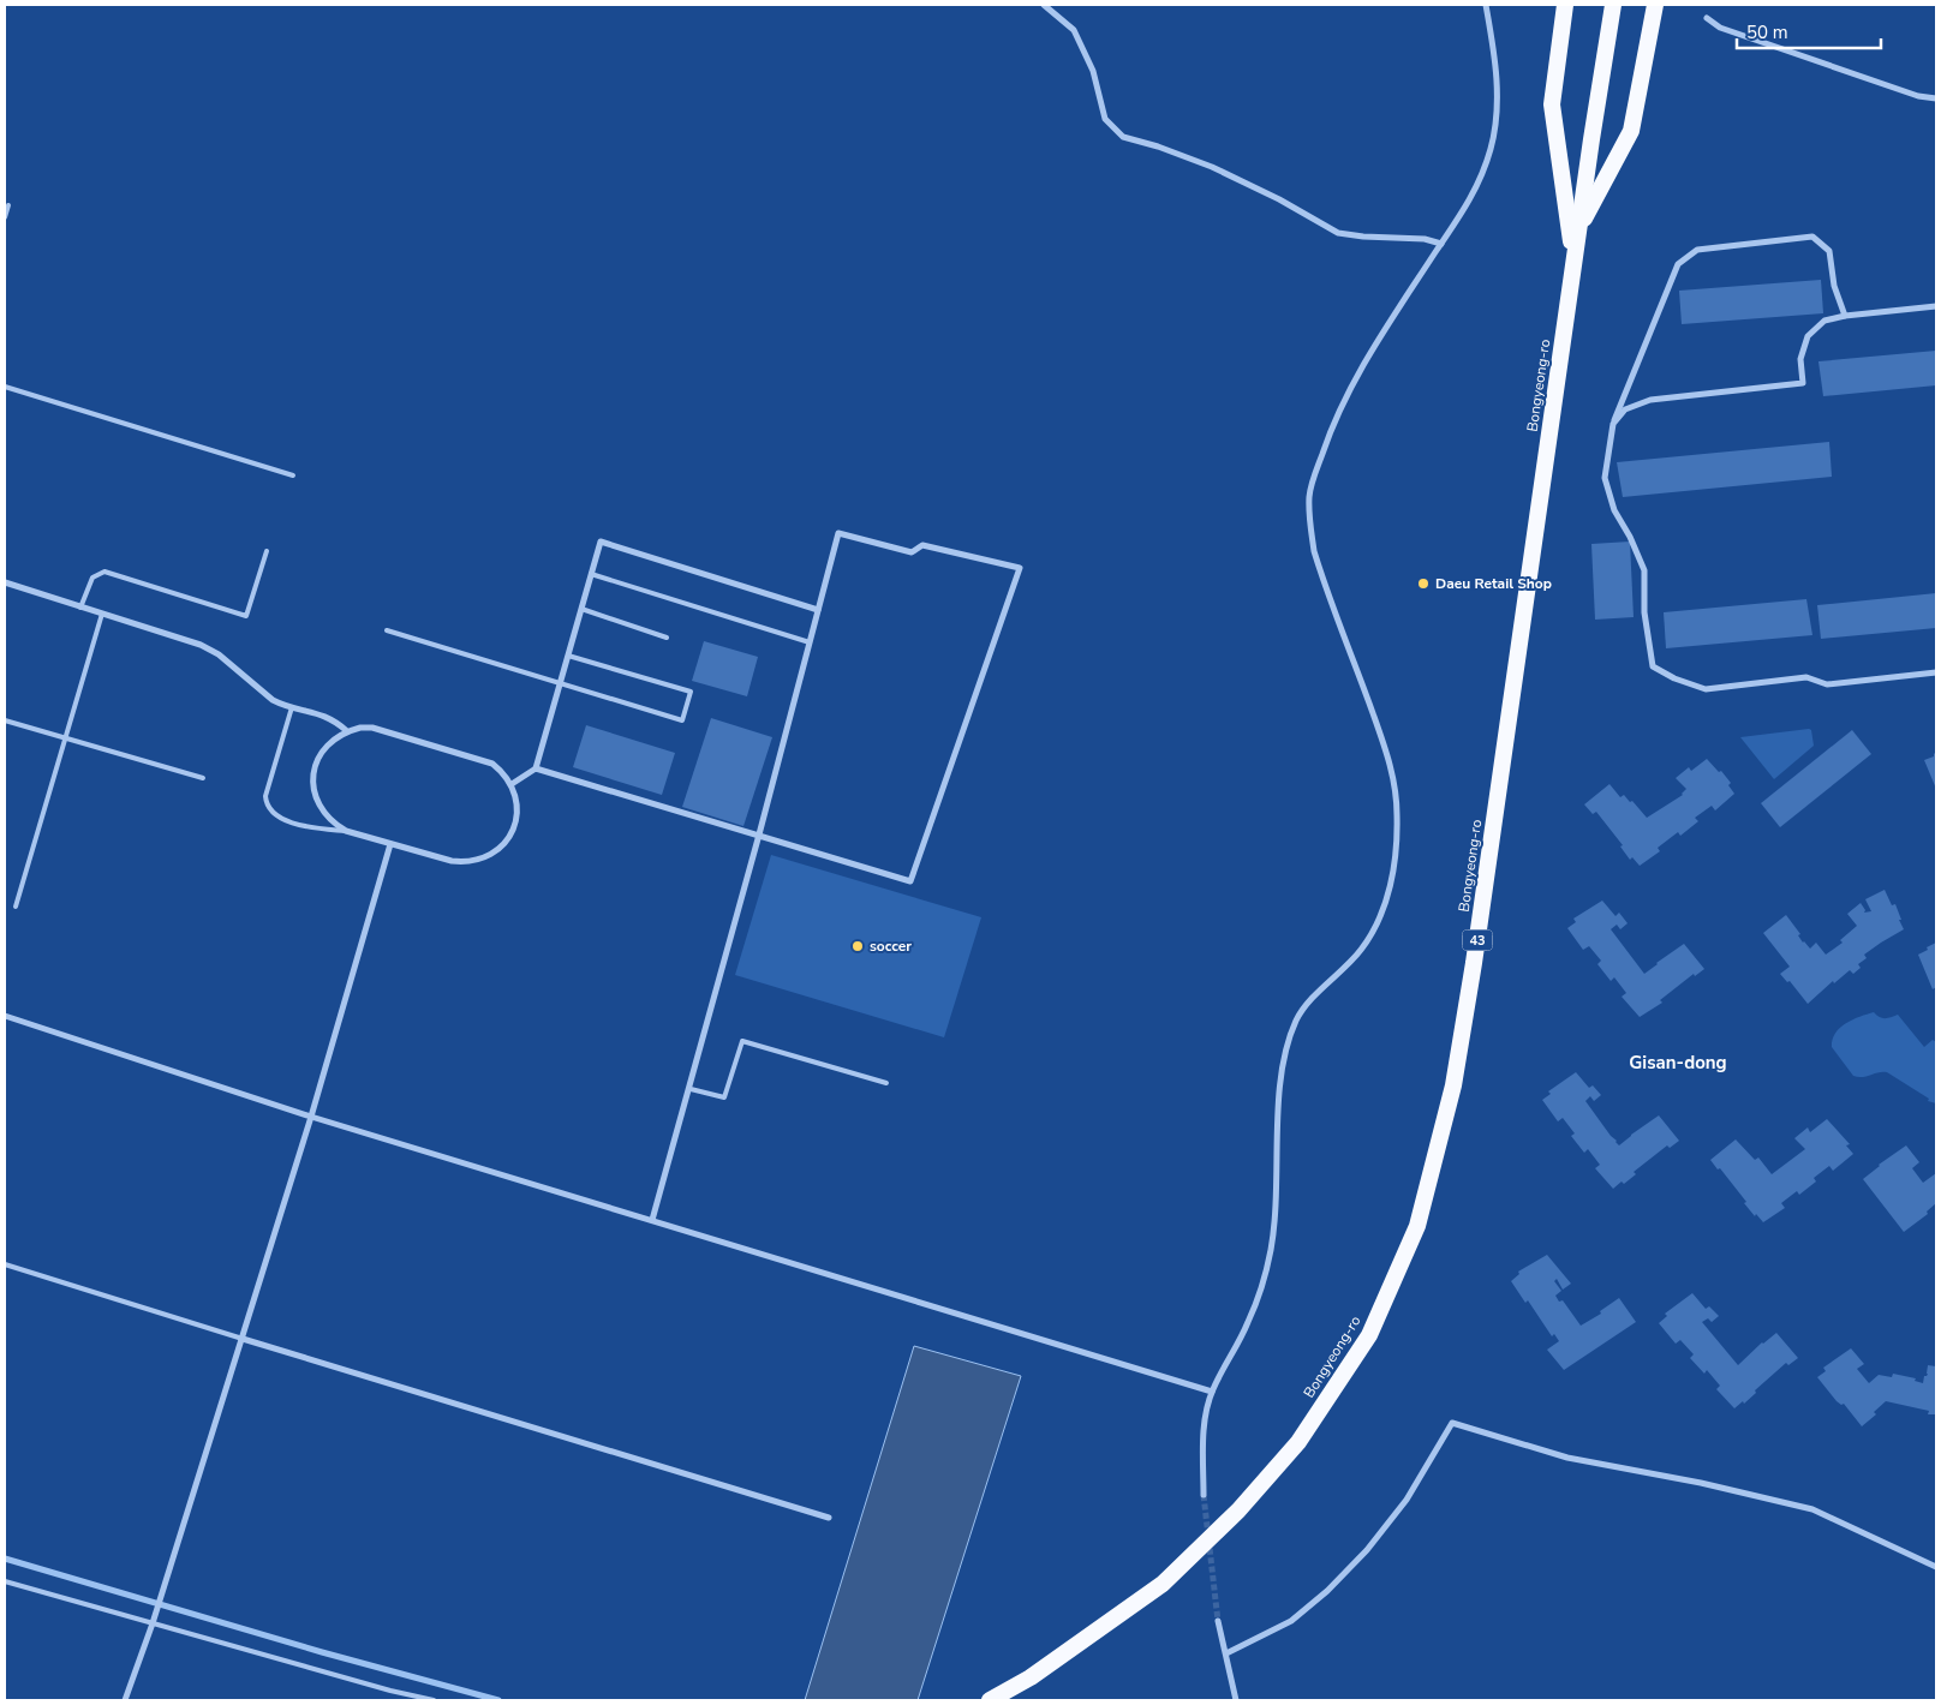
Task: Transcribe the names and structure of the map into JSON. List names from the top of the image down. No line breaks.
{"streets":{"highway":["Bongyeong-ro","43"]},"districts":["Gisan-dong"],"places":["Daeu Retail Shop","soccer"],"scale_bar":"50 m"}
